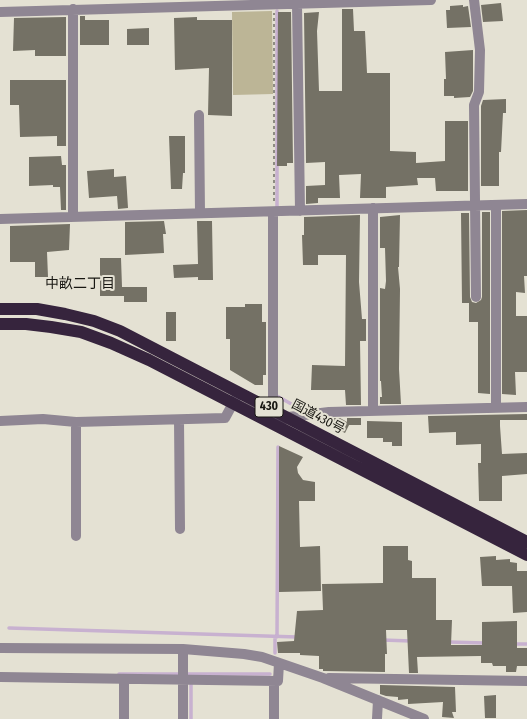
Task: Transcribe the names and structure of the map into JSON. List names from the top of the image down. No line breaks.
{"streets":{"highway":["430","国道430号"]},"districts":["中畝二丁目"]}
